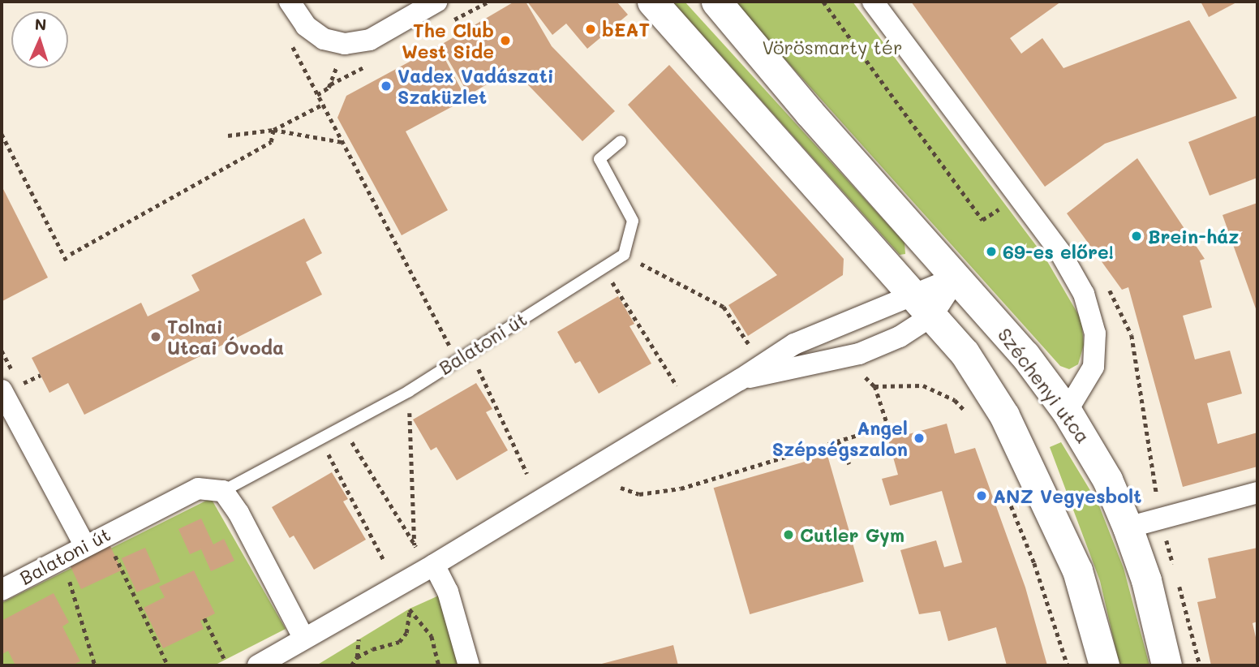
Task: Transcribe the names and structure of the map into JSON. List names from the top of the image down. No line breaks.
{"streets":{"main road":["Széchenyi utca"],"street":["Balatoni út"]},"parks":["Vörösmarty tér"],"places":["bEAT","The Club West Side","Vadex Vadászati Szaküzlet","Brein-ház","69-es előre!","Tolnai Utcai Óvoda","Angel Szépségszalon","ANZ Vegyesbolt","Cutler Gym"],"north":"top"}
